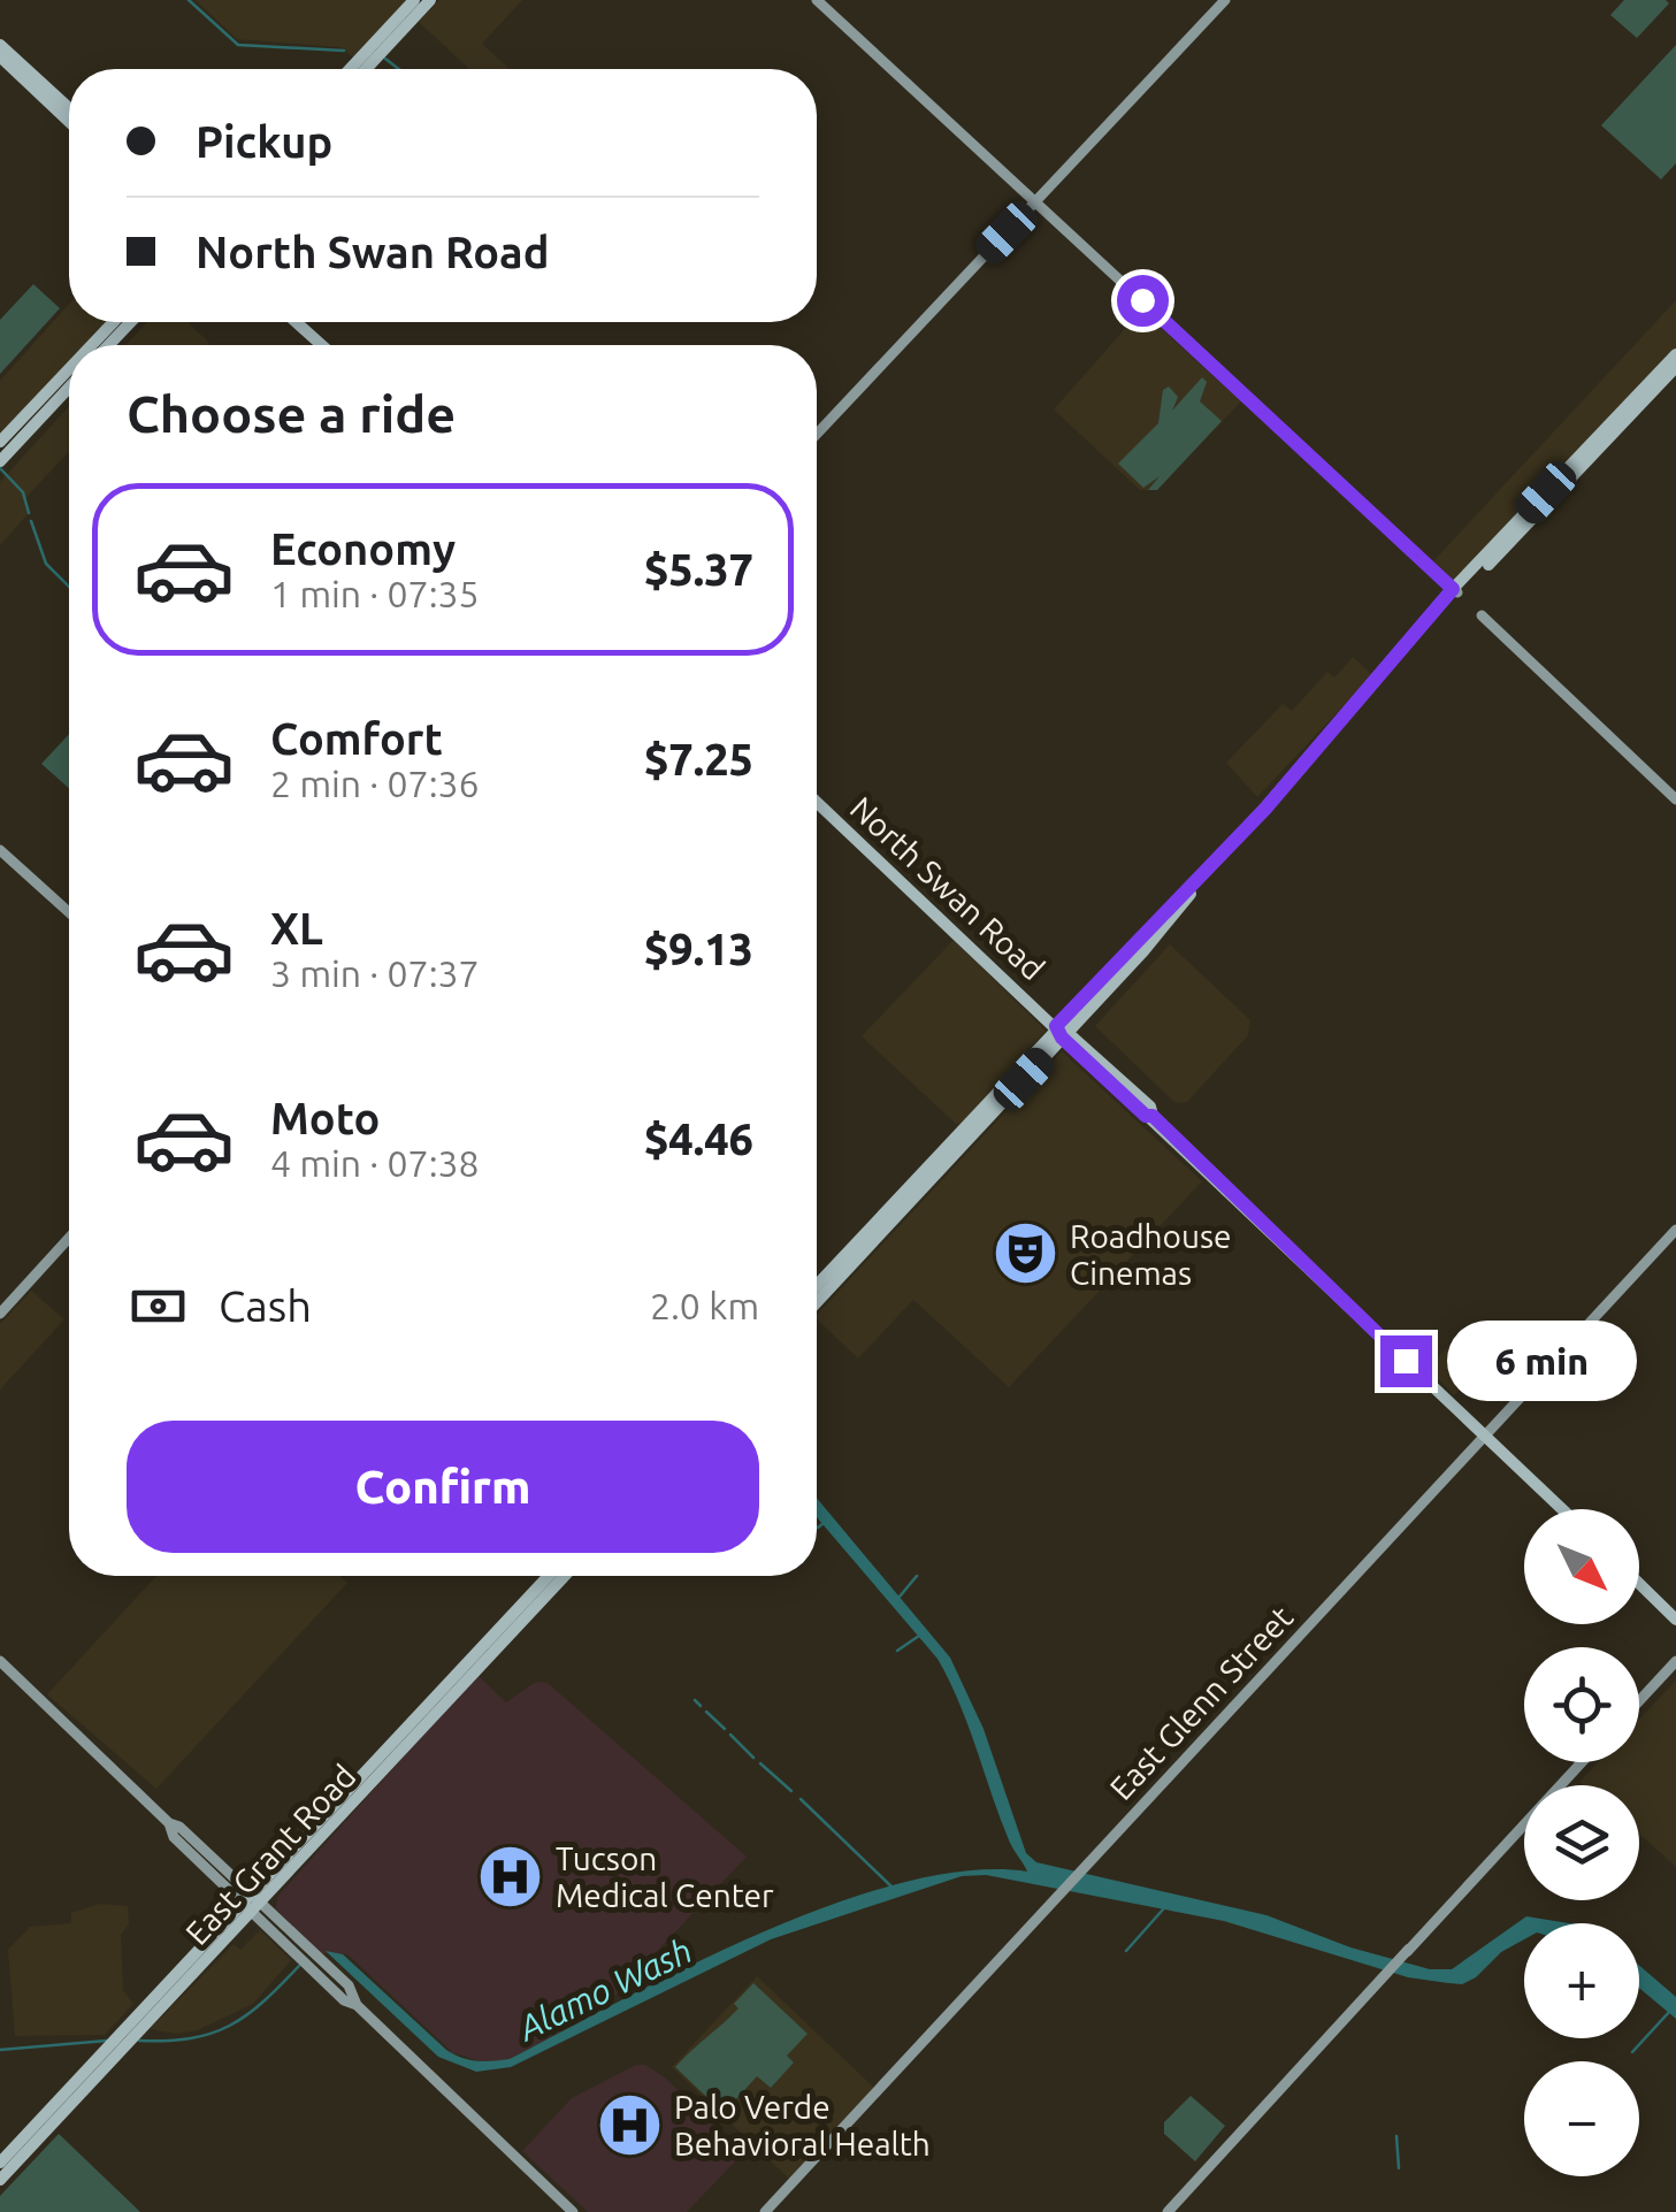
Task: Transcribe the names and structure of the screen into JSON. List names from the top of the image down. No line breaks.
{"streets":{"main road":["North Swan Road","East Grant Road"],"street":["East Glenn Street"]},"crossings":[["North Swan Road","East Glenn Street"]],"water":["Alamo Wash"],"places":{"theatre":["Roadhouse Cinemas"],"hospital":["Tucson Medical Center","Palo Verde Behavioral Health"]},"north":"bottom right","page":{"banner":["Pickup","North Swan Road"],"heading":"Choose a ride","list":[{"name":"Economy","note":"1 min · 07:35","value":"$5.37"},{"name":"Comfort","note":"2 min · 07:36","value":"$7.25"},{"name":"XL","note":"3 min · 07:37","value":"$9.13"},{"name":"Moto","note":"4 min · 07:38","value":"$4.46"}],"pay":["Cash","2.0 km"],"bubble":"6 min","buttons":"Confirm","map_buttons":["+","−"]}}
